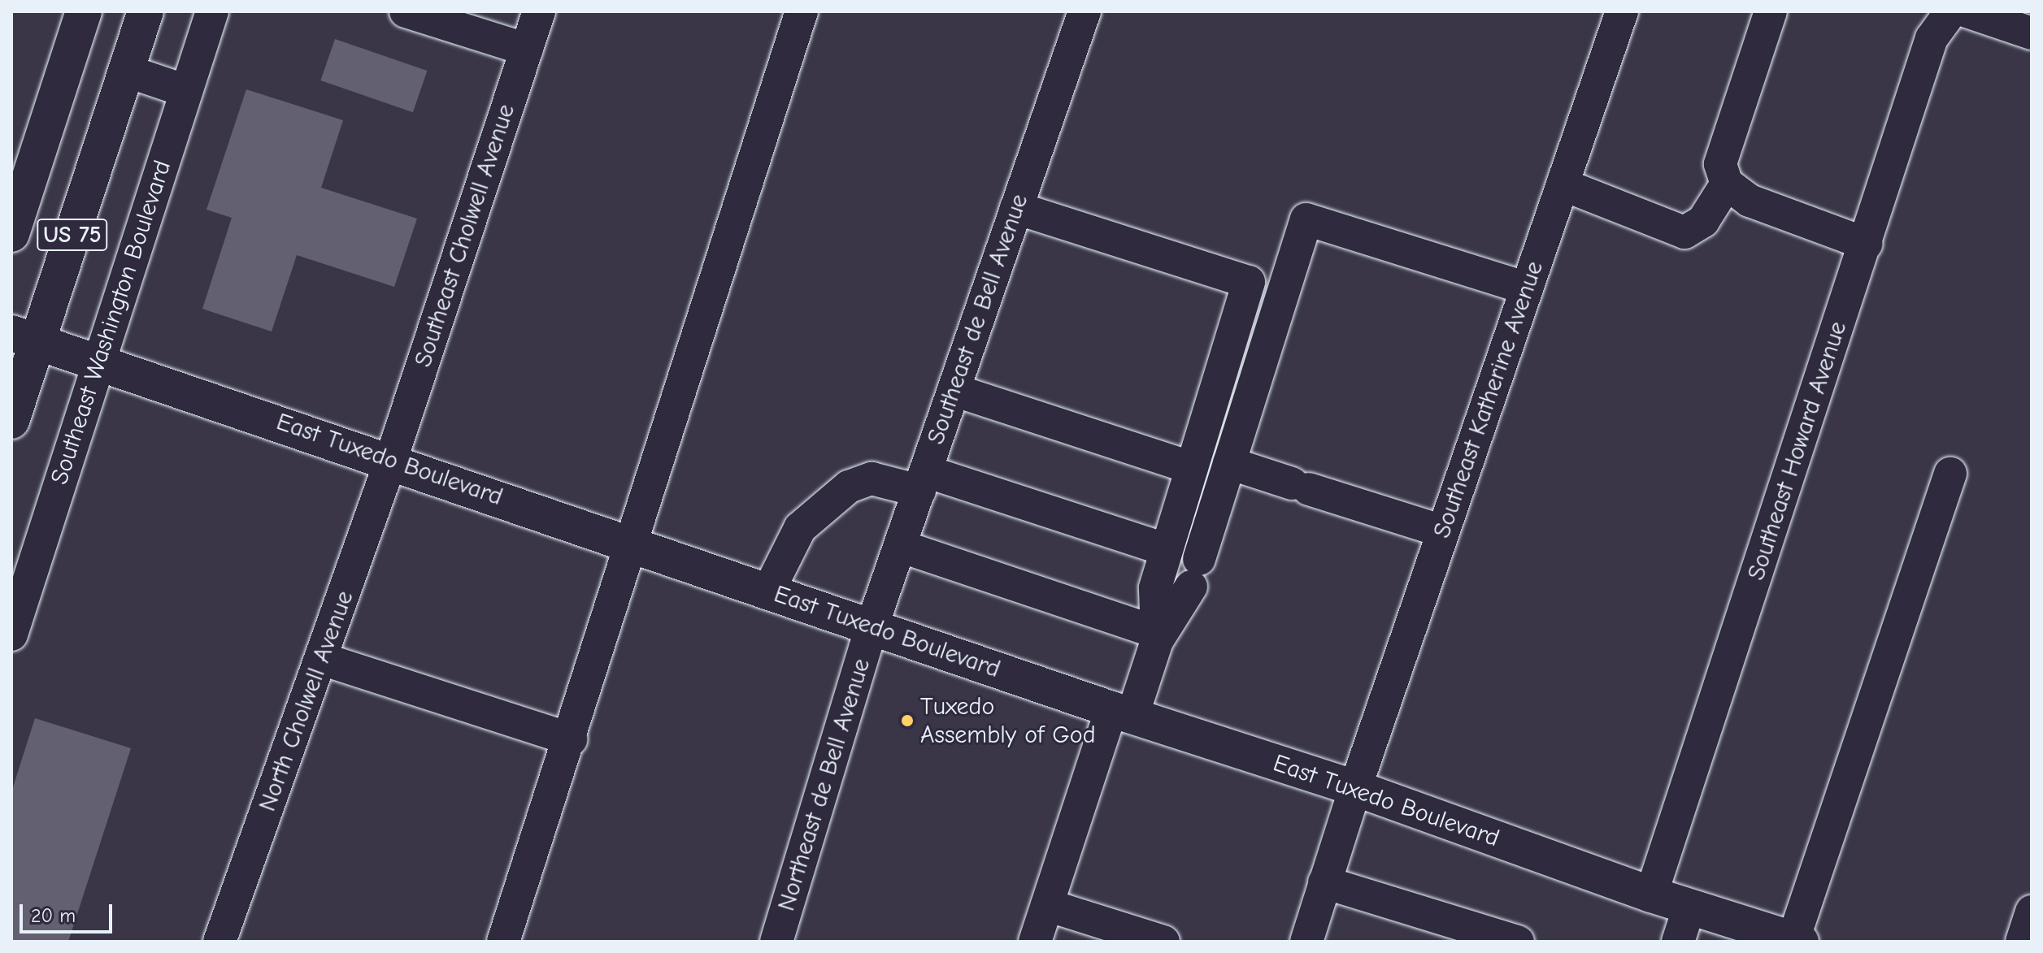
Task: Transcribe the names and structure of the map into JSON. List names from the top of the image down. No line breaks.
{"streets":{"main road":["US 75","East Tuxedo Boulevard"],"street":["Southeast Cholwell Avenue","Southeast de Bell Avenue","Southeast Washington Boulevard","Southeast Katherine Avenue","Southeast Howard Avenue","North Cholwell Avenue","Northeast de Bell Avenue"]},"crossings":[["US 75","East Tuxedo Boulevard"],["Southeast Cholwell Avenue","East Tuxedo Boulevard"],["Southeast Cholwell Avenue","North Cholwell Avenue"],["Southeast de Bell Avenue","East Tuxedo Boulevard"],["Southeast de Bell Avenue","Northeast de Bell Avenue"],["Southeast Washington Boulevard","East Tuxedo Boulevard"],["Southeast Katherine Avenue","East Tuxedo Boulevard"],["Southeast Howard Avenue","East Tuxedo Boulevard"],["East Tuxedo Boulevard","North Cholwell Avenue"],["East Tuxedo Boulevard","Northeast de Bell Avenue"]],"places":["Tuxedo Assembly of God"],"scale_bar":"20 m"}
